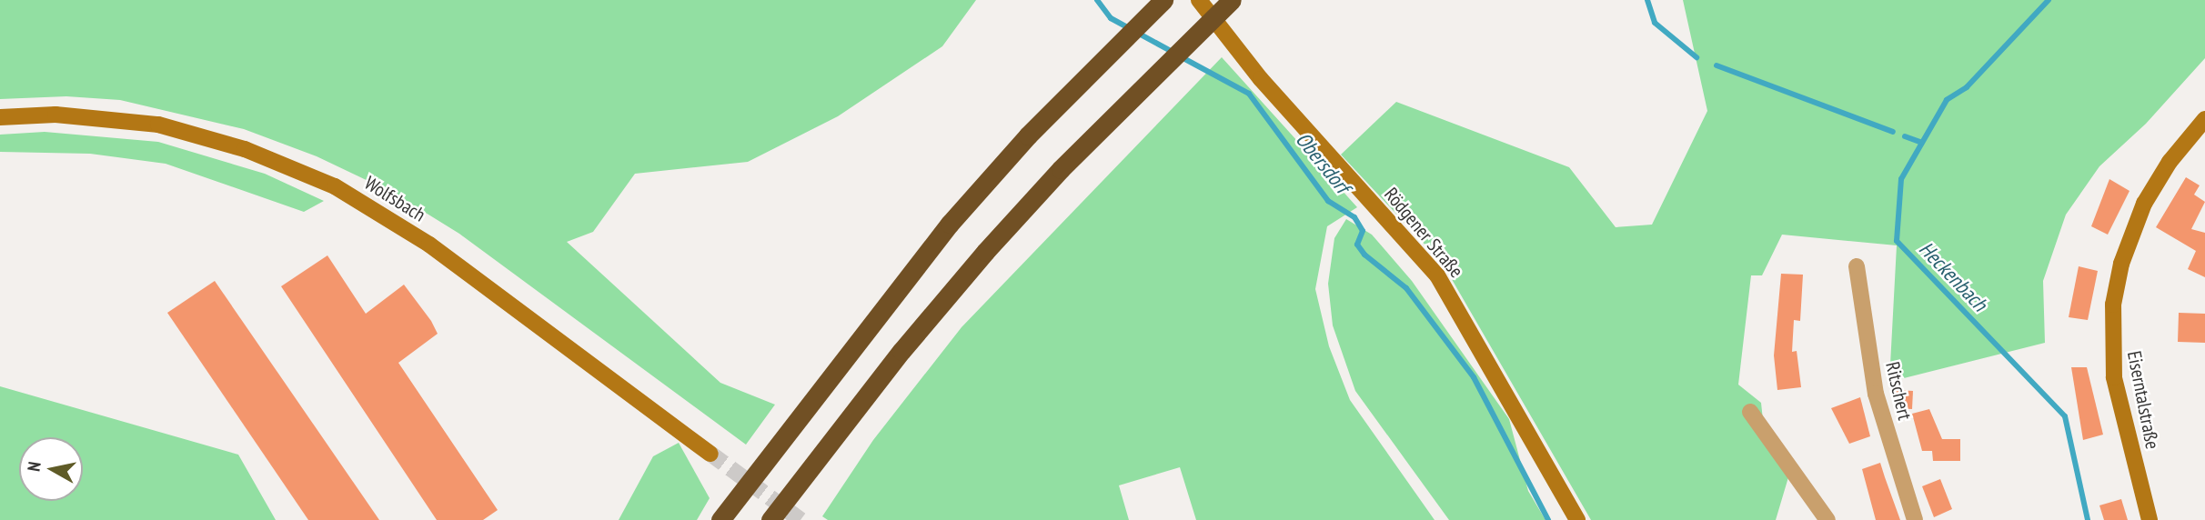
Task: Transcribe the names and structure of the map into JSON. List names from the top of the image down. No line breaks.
{"streets":{"main road":["Wolfsbach","Rödgener Straße","Eiserntalstraße"],"street":["Ritschert"]},"water":["Obersdorf","Heckenbach"],"north":"left"}
